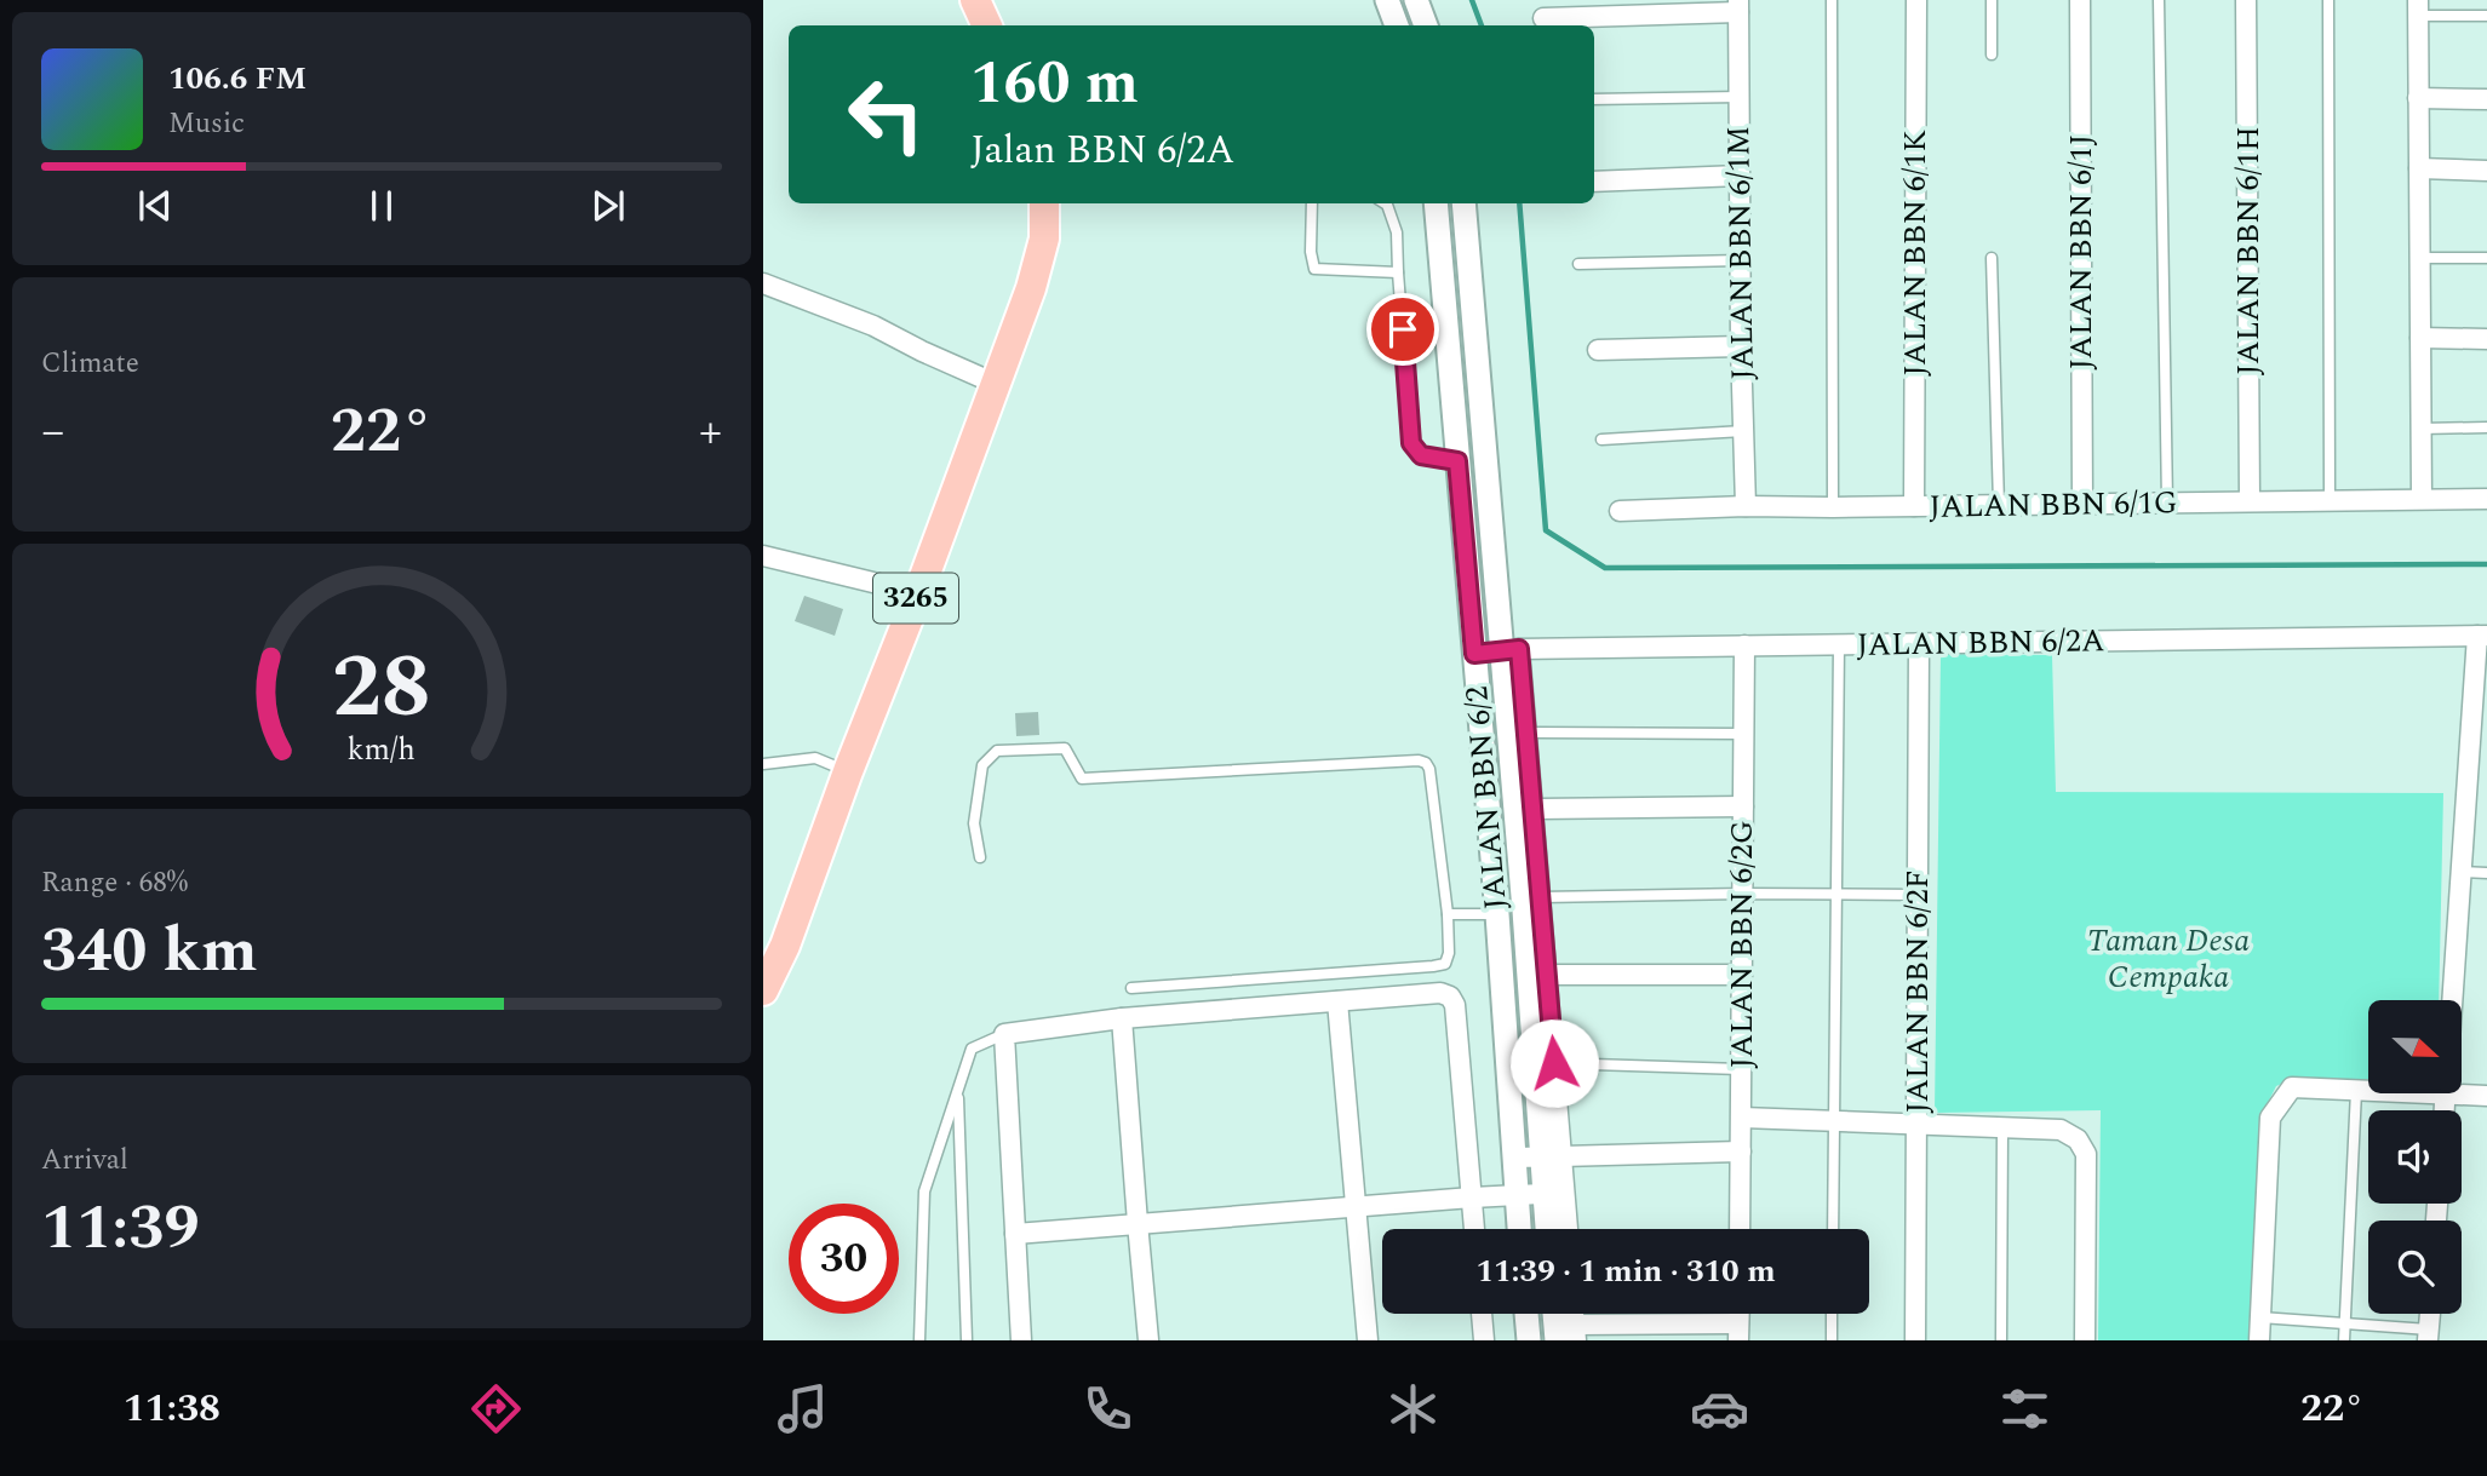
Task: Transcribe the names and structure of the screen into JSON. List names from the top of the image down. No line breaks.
{"streets":{"main road":["3265"],"street":["JALAN BBN 6/1H","JALAN BBN 6/1J","JALAN BBN 6/1M","JALAN BBN 6/1K","JALAN BBN 6/1G","JALAN BBN 6/2A","JALAN BBN 6/2","JALAN BBN 6/2G","JALAN BBN 6/2F"]},"crossings":[["JALAN BBN 6/1H","JALAN BBN 6/1G"],["JALAN BBN 6/1J","JALAN BBN 6/1G"],["JALAN BBN 6/1M","JALAN BBN 6/1G"],["JALAN BBN 6/1K","JALAN BBN 6/1G"],["JALAN BBN 6/2A","JALAN BBN 6/2"],["JALAN BBN 6/2A","JALAN BBN 6/2G"],["JALAN BBN 6/2A","JALAN BBN 6/2F"]],"parks":["Taman Desa Cempaka"],"north":"right","page":{"turn":["160 m","Jalan BBN 6/2A"],"song":["106.6 FM","Music"],"tile":["Climate",["Range · 68%","340 km"],["Arrival","11:39"]],"heat":["−","22°","+"],"limit":"30","trip":"11:39 · 1 min · 310 m","tabs":["11:38","22°"],"gauge":["28","km/h"]}}
